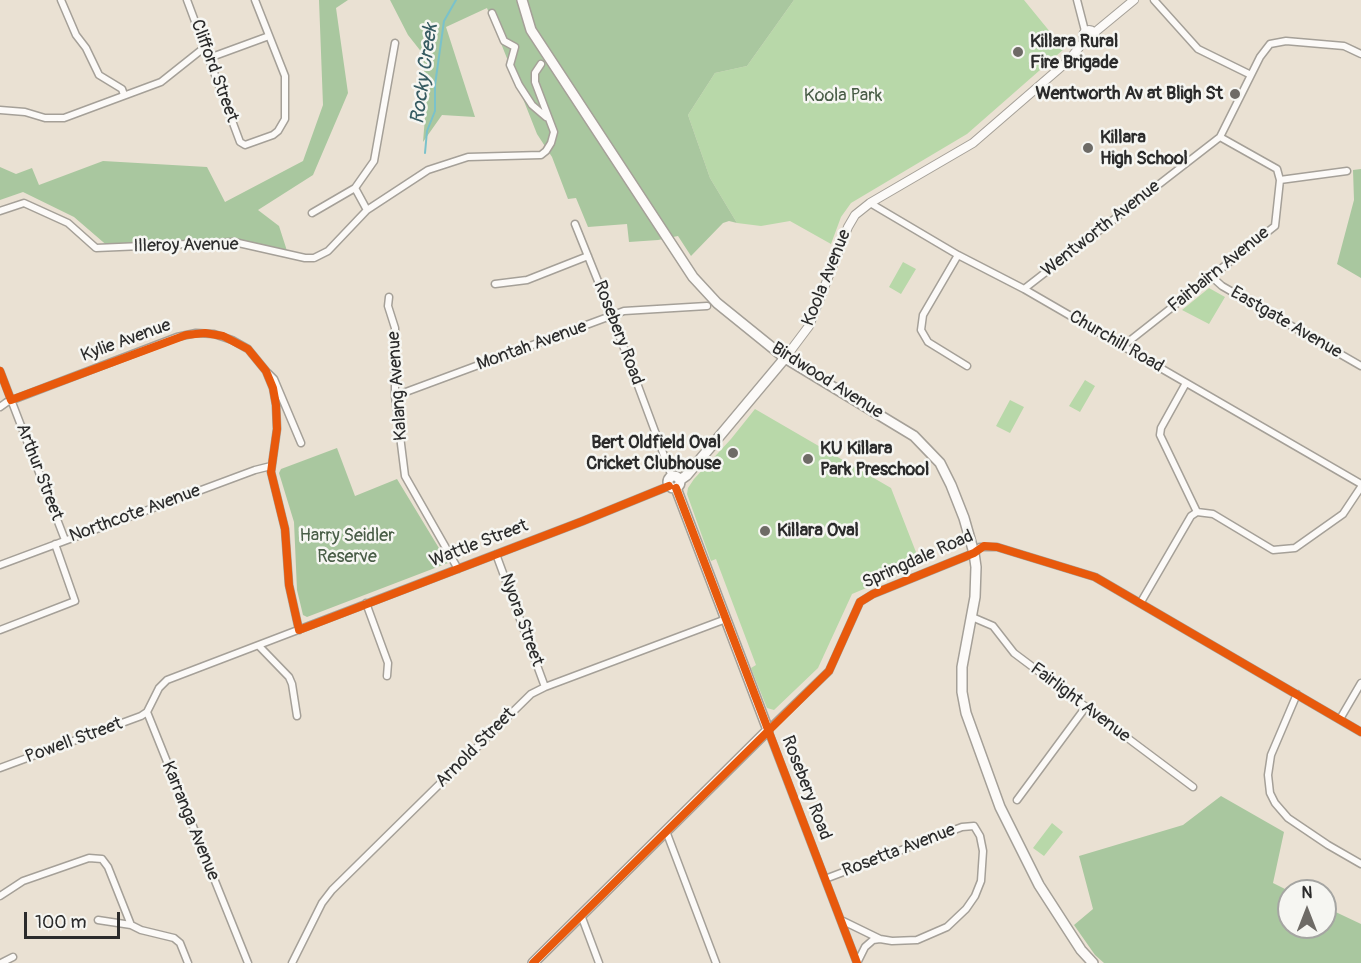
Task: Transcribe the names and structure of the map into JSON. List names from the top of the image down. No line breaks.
{"streets":{"main road":["Koola Avenue","Rosebery Road","Birdwood Avenue","Springdale Road"],"street":["Clifford Street","Wentworth Avenue","Illeroy Avenue","Fairbairn Avenue","Eastgate Avenue","Kylie Avenue","Churchill Road","Montah Avenue","Kalang Avenue","Arthur Street","Northcote Avenue","Wattle Street","Nyora Street","Fairlight Avenue","Powell Street","Arnold Street","Karranga Avenue","Rosetta Avenue"]},"crossings":[["Wentworth Avenue","Churchill Road"],["Fairbairn Avenue","Eastgate Avenue"],["Fairbairn Avenue","Churchill Road"],["Koola Avenue","Rosebery Road"],["Koola Avenue","Churchill Road"],["Koola Avenue","Birdwood Avenue"],["Koola Avenue","Wattle Street"],["Rosebery Road","Montah Avenue"],["Rosebery Road","Wattle Street"],["Rosebery Road","Springdale Road"],["Rosebery Road","Arnold Street"],["Rosebery Road","Rosetta Avenue"],["Kylie Avenue","Arthur Street"],["Kylie Avenue","Northcote Avenue"],["Kylie Avenue","Wattle Street"],["Montah Avenue","Kalang Avenue"],["Birdwood Avenue","Springdale Road"],["Birdwood Avenue","Fairlight Avenue"],["Kalang Avenue","Wattle Street"],["Arthur Street","Northcote Avenue"],["Wattle Street","Nyora Street"],["Wattle Street","Powell Street"],["Wattle Street","Karranga Avenue"],["Nyora Street","Arnold Street"],["Powell Street","Karranga Avenue"]],"water":["Rocky Creek"],"parks":["Koola Park","Harry Seidler Reserve"],"places":["Killara Rural Fire Brigade","Wentworth Av at Bligh St","Killara High School","Bert Oldfield Oval Cricket Clubhouse","KU Killara Park Preschool","Killara Oval"],"scale_bar":"100 m","north":"top"}
